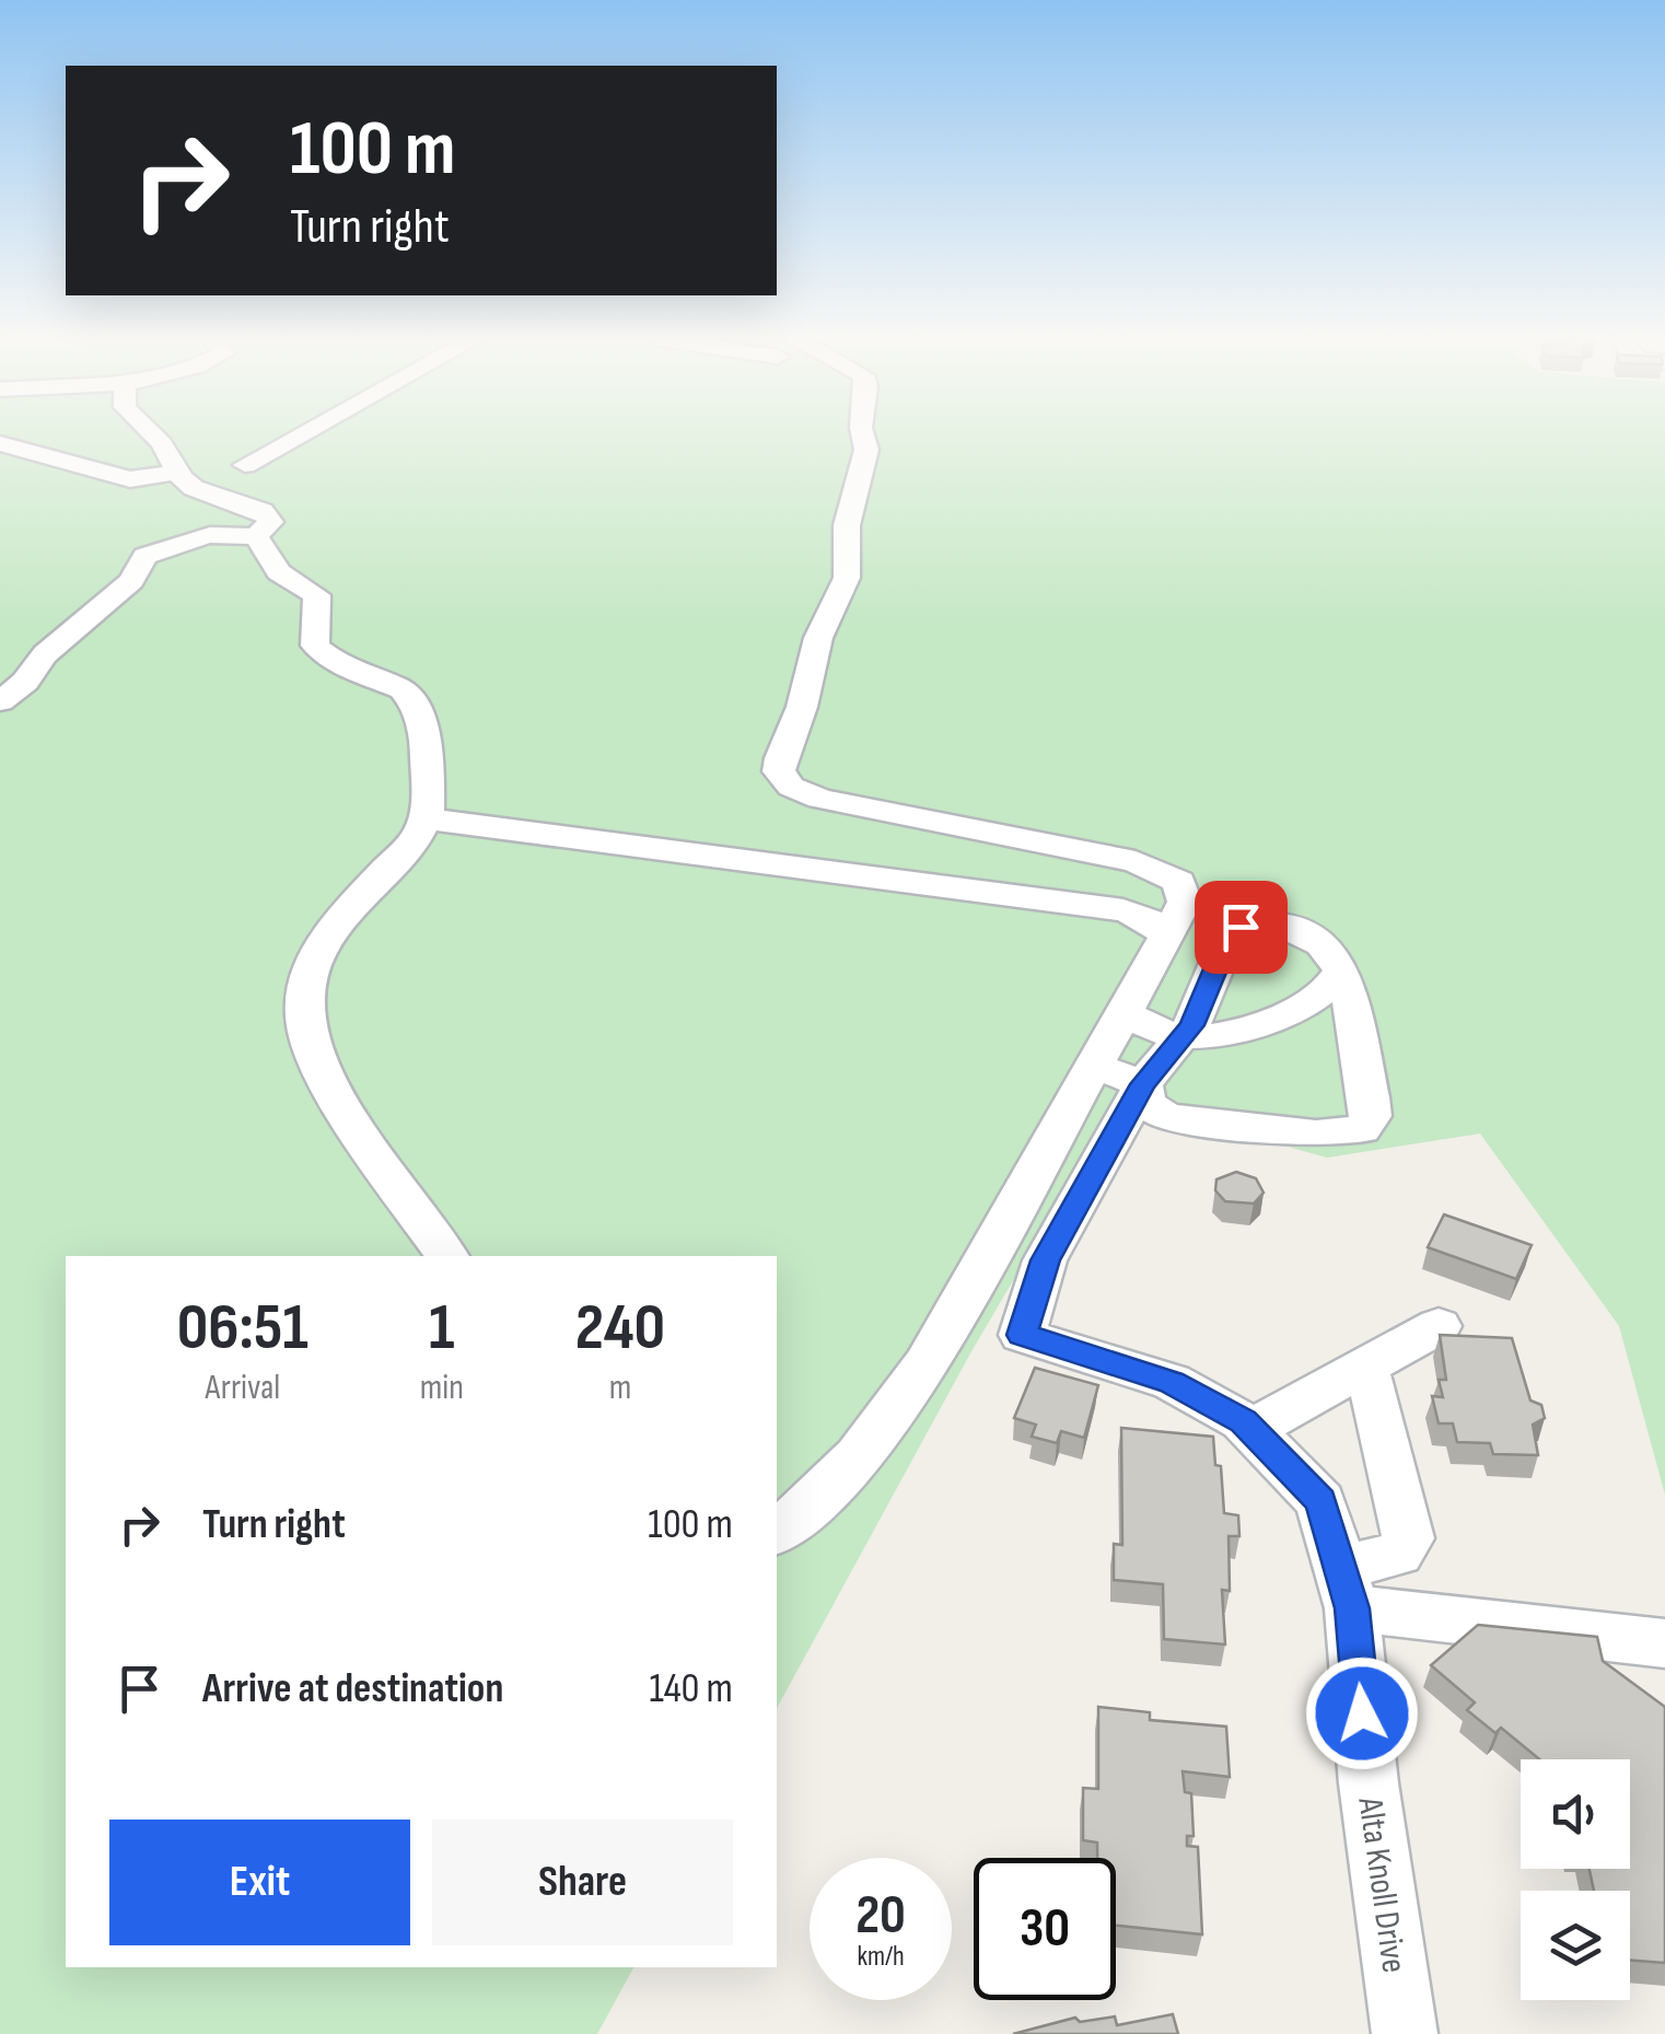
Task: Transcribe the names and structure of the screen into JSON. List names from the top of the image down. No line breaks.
{"streets":{"street":["Alta Knoll Drive"]},"page":{"turn":["100 m","Turn right"],"eta":["06:51","Arrival","1","min","240","m"],"list":[{"name":"Turn right","value":"100 m"},{"name":"Arrive at destination","value":"140 m"}],"buttons":["Exit","Share"],"speed":"20 km/h","limit":"30"}}
